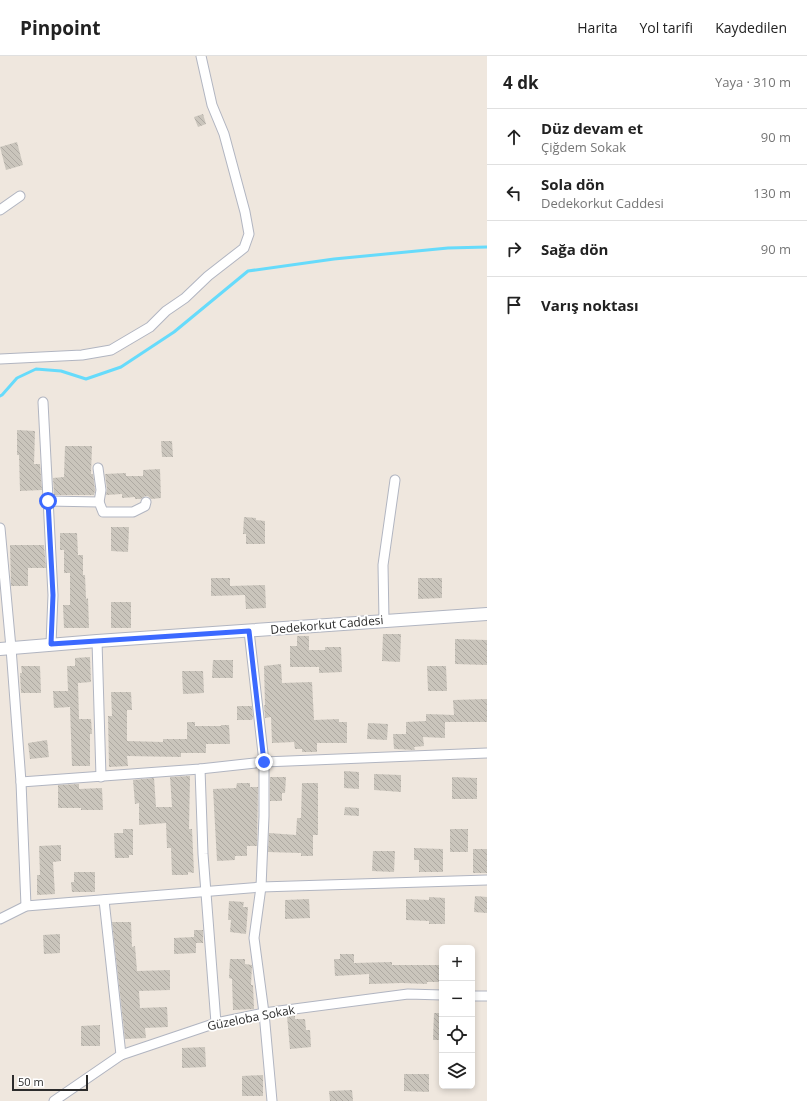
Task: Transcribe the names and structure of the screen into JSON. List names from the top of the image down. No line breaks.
{"streets":{"street":["Dedekorkut Caddesi","Güzeloba Sokak"]},"scale_bar":"50 m","page":{"header":"Pinpoint","nav":["Harita","Yol tarifi","Kaydedilen"],"heading":["4 dk","Yaya · 310 m"],"list":[["Düz devam et","Çiğdem Sokak","90 m"],["Sola dön","Dedekorkut Caddesi","130 m"],["Sağa dön","90 m"],"Varış noktası"],"map_buttons":["+","−"],"scale":"50 m"}}
